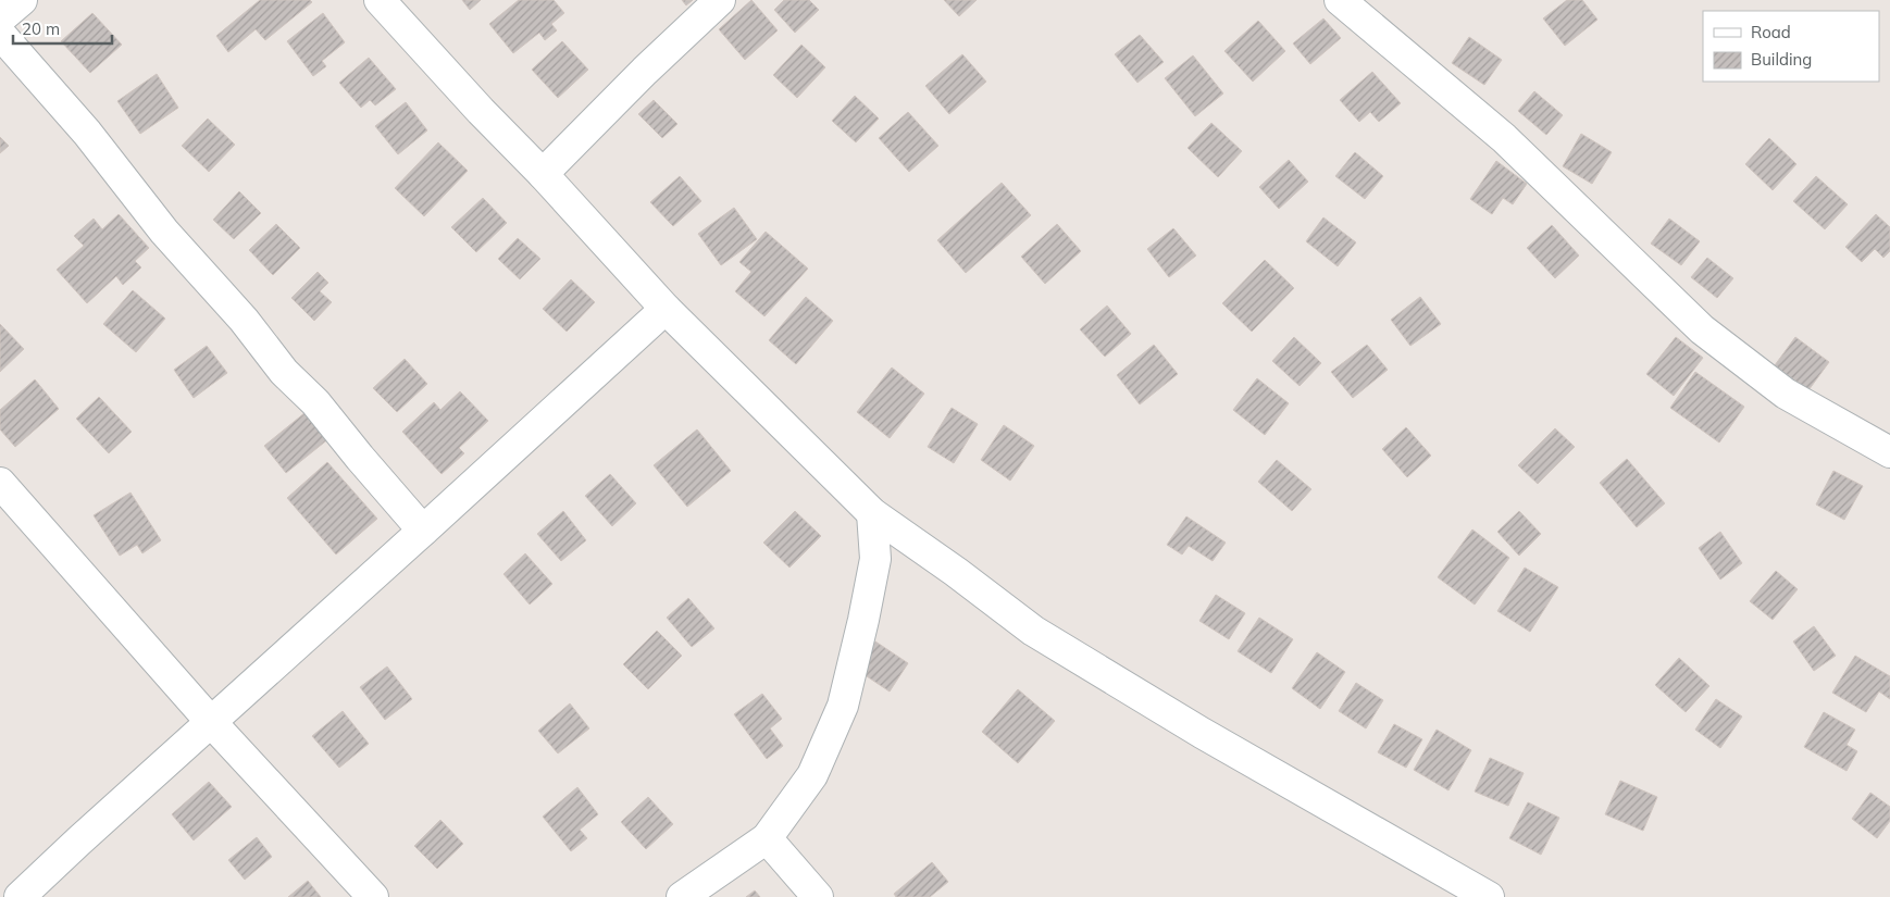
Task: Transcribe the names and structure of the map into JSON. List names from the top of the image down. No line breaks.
{"legend":["Road","Building"],"scale_bar":"20 m"}
